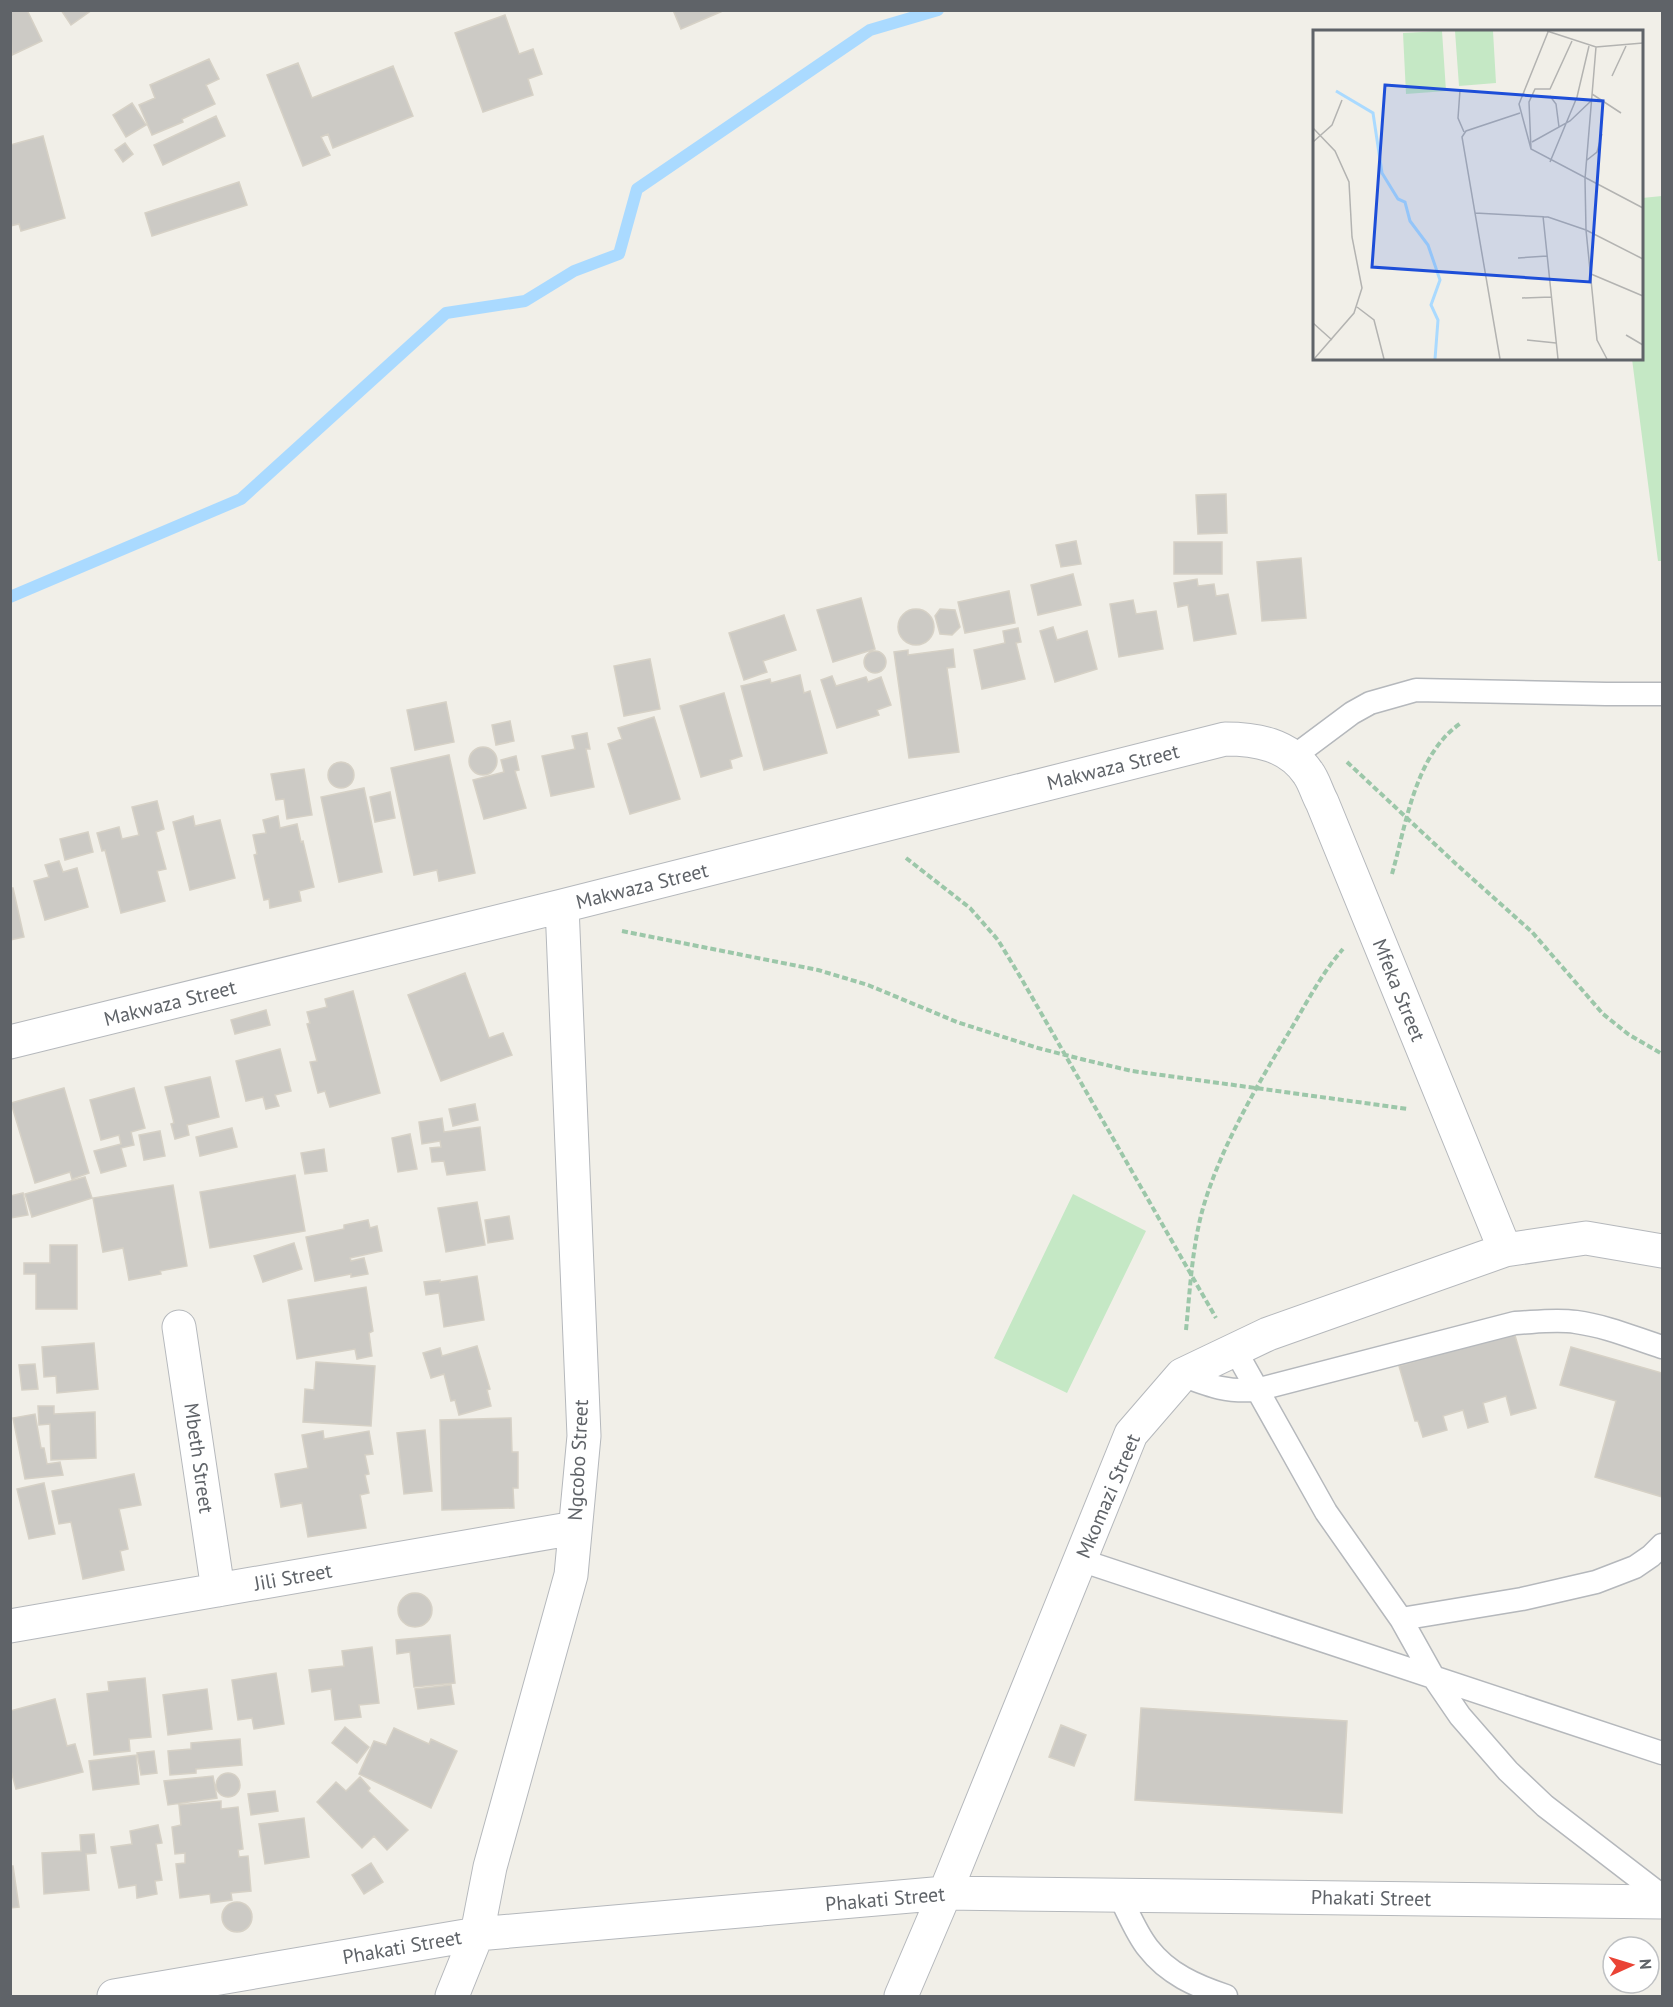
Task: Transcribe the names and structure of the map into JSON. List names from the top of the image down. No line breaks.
{"streets":{"street":["Makwaza Street","Mfeka Street","Mbeth Street","Ngcobo Street","Mkomazi Street","Jili Street","Phakati Street"]},"crossings":[["Makwaza Street","Mfeka Street"],["Makwaza Street","Ngcobo Street"],["Mfeka Street","Mkomazi Street"],["Mbeth Street","Jili Street"],["Ngcobo Street","Jili Street"],["Ngcobo Street","Phakati Street"],["Mkomazi Street","Phakati Street"]],"north":"right"}
